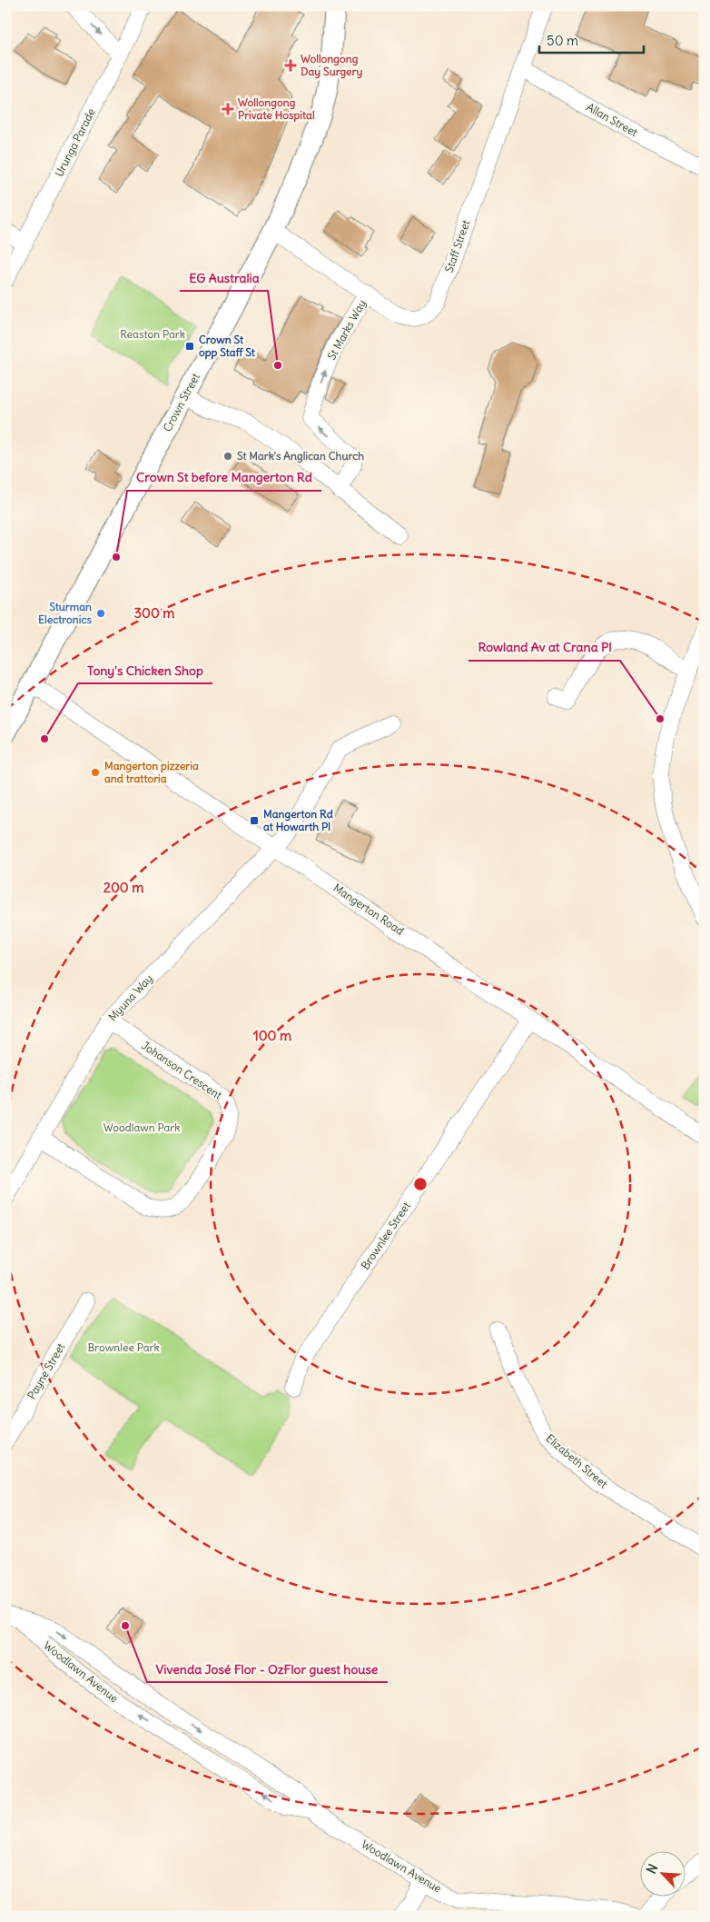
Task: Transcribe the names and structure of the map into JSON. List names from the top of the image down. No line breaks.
{"streets":{"main road":["Crown Street"],"street":["Allan Street","Urunga Parade","Staff Street","St Marks Way","Mangerton Road","Myuna Way","Johanson Crescent","Brownlee Street","Payne Street","Elizabeth Street","Woodlawn Avenue"]},"crossings":[["Allan Street","Staff Street"],["Staff Street","St Marks Way"],["Staff Street","Crown Street"],["Crown Street","Mangerton Road"],["Mangerton Road","Myuna Way"],["Mangerton Road","Brownlee Street"],["Myuna Way","Johanson Crescent"]],"one_way":["St Marks Way"],"parks":["Reaston Park","Woodlawn Park","Brownlee Park"],"places":{"health":["Wollongong Day Surgery","Wollongong Private Hospital"],"transit":["Crown St opp Staff St","Mangerton Rd at Howarth Pl"],"other":["EG Australia","St Mark's Anglican Church","Crown St before Mangerton Rd","Sturman Electronics","Rowland Av at Crana Pl","Tony's Chicken Shop","Mangerton pizzeria and trattoria","Vivenda José Flor - OzFlor guest house"]},"scale_bar":"50 m","north":"top left","rings":["300 m","200 m","100 m"]}
